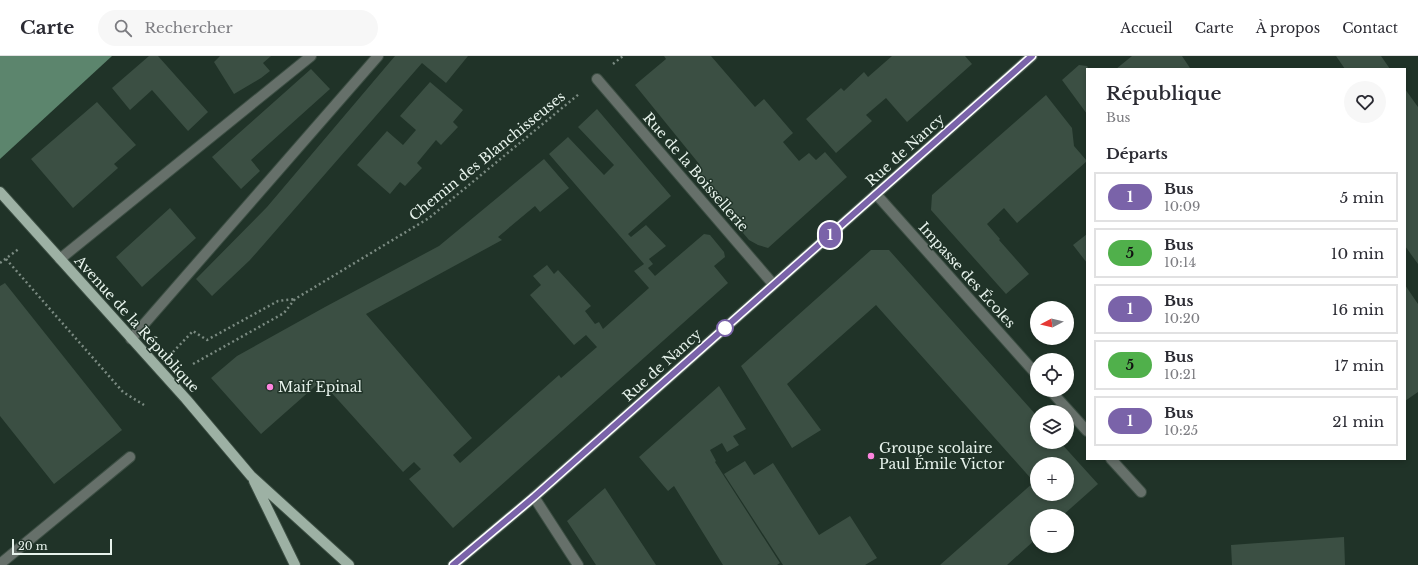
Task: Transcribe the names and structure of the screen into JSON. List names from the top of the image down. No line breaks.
{"streets":{"main road":["Rue de Nancy","Avenue de la République"],"street":["Rue de la Boissellerie","Impasse des Écoles"],"path":["Chemin des Blanchisseuses"]},"crossings":[["Rue de Nancy","Rue de la Boissellerie"],["Rue de Nancy","Impasse des Écoles"],["Chemin des Blanchisseuses","Rue de la Boissellerie"],["Chemin des Blanchisseuses","Avenue de la République"]],"places":["Maif Epinal","Groupe scolaire Paul Émile Victor"],"lines":["bus line 1"],"scale_bar":"20 m","north":"left","page":{"header":"Carte","search":"Rechercher","nav":["Accueil","Carte","À propos","Contact"],"on_map":"1","heading":[["République","Bus"],"Départs"],"list":[{"mark":"1","name":"Bus","note":"10:09","value":"5 min"},{"mark":"5","name":"Bus","note":"10:14","value":"10 min"},{"mark":"1","name":"Bus","note":"10:20","value":"16 min"},{"mark":"5","name":"Bus","note":"10:21","value":"17 min"},{"mark":"1","name":"Bus","note":"10:25","value":"21 min"}],"map_buttons":["+","−"],"scale":"20 m"}}
